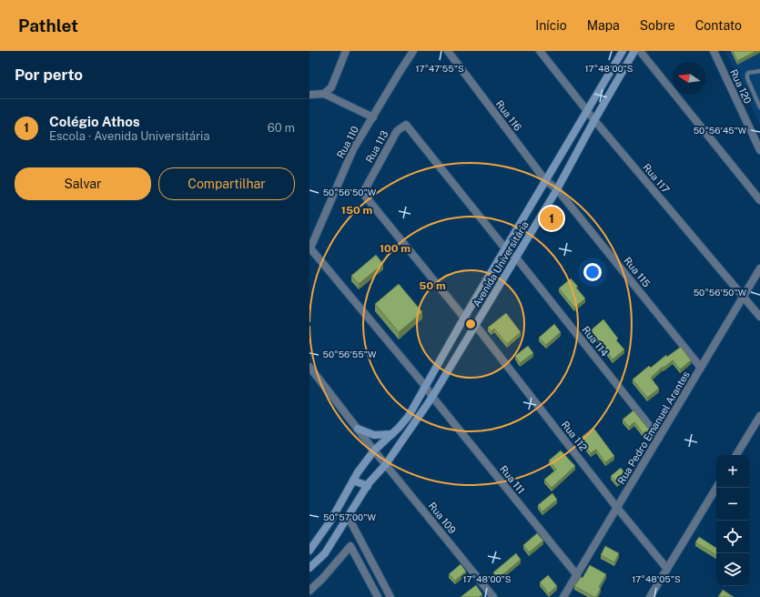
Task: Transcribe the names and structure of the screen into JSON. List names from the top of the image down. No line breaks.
{"streets":{"street":["Rua 120","Rua 116","Rua 110","Rua 113","Rua 117","Avenida Universitária","Rua 115","Rua 114","Rua Pedro Emanuel Arantes","Rua 112","Rua 111","Rua 109"]},"crossings":[["Rua 116","Avenida Universitária"],["Rua 116","Rua 115"],["Rua 110","Avenida Universitária"],["Rua 110","Rua 111"],["Rua 113","Avenida Universitária"],["Rua 113","Rua 114"],["Rua 113","Rua 112"],["Rua 117","Avenida Universitária"],["Rua 117","Rua Pedro Emanuel Arantes"],["Avenida Universitária","Rua 115"],["Avenida Universitária","Rua 114"],["Avenida Universitária","Rua 112"],["Avenida Universitária","Rua 111"],["Avenida Universitária","Rua 109"],["Rua 115","Rua Pedro Emanuel Arantes"],["Rua 114","Rua Pedro Emanuel Arantes"],["Rua Pedro Emanuel Arantes","Rua 112"],["Rua Pedro Emanuel Arantes","Rua 111"]],"north":"left","page":{"header":"Pathlet","nav":["Início","Mapa","Sobre","Contato"],"heading":"Por perto","list":[{"mark":"1","name":"Colégio Athos","note":"Escola · Avenida Universitária","value":"60 m"}],"buttons":["Salvar","Compartilhar"],"pins":"1","map_buttons":["+","−"]},"coordinates":["17°47'55\"S","17°48'00\"S","50°56'45\"W","50°56'50\"W","50°56'55\"W","50°57'00\"W","17°48'05\"S"],"rings":["150 m","100 m","50 m"]}
